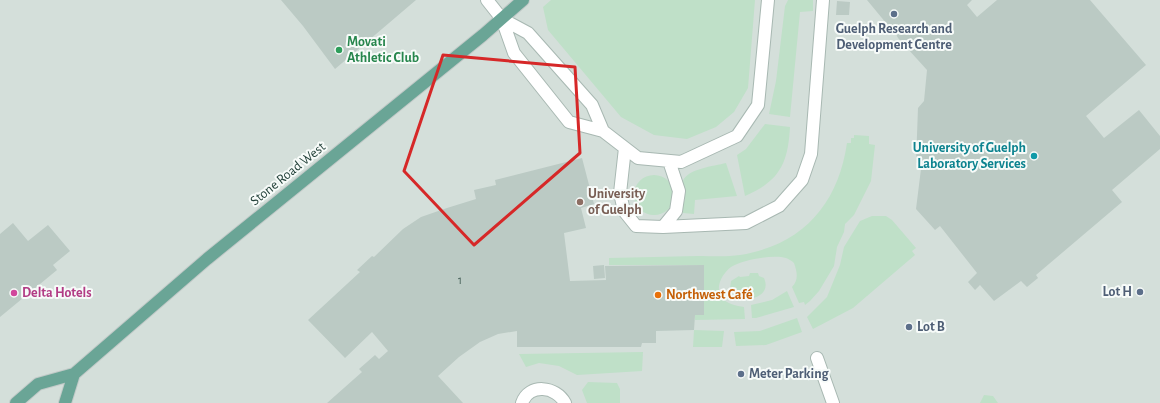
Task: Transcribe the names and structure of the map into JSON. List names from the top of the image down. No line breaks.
{"streets":{"main road":["Stone Road West"]},"places":["Guelph Research and Development Centre","Movati Athletic Club","University of Guelph Laboratory Services","University of Guelph","Lot H","Delta Hotels","Northwest Café","Lot B","Meter Parking"],"house_numbers":["1"]}
